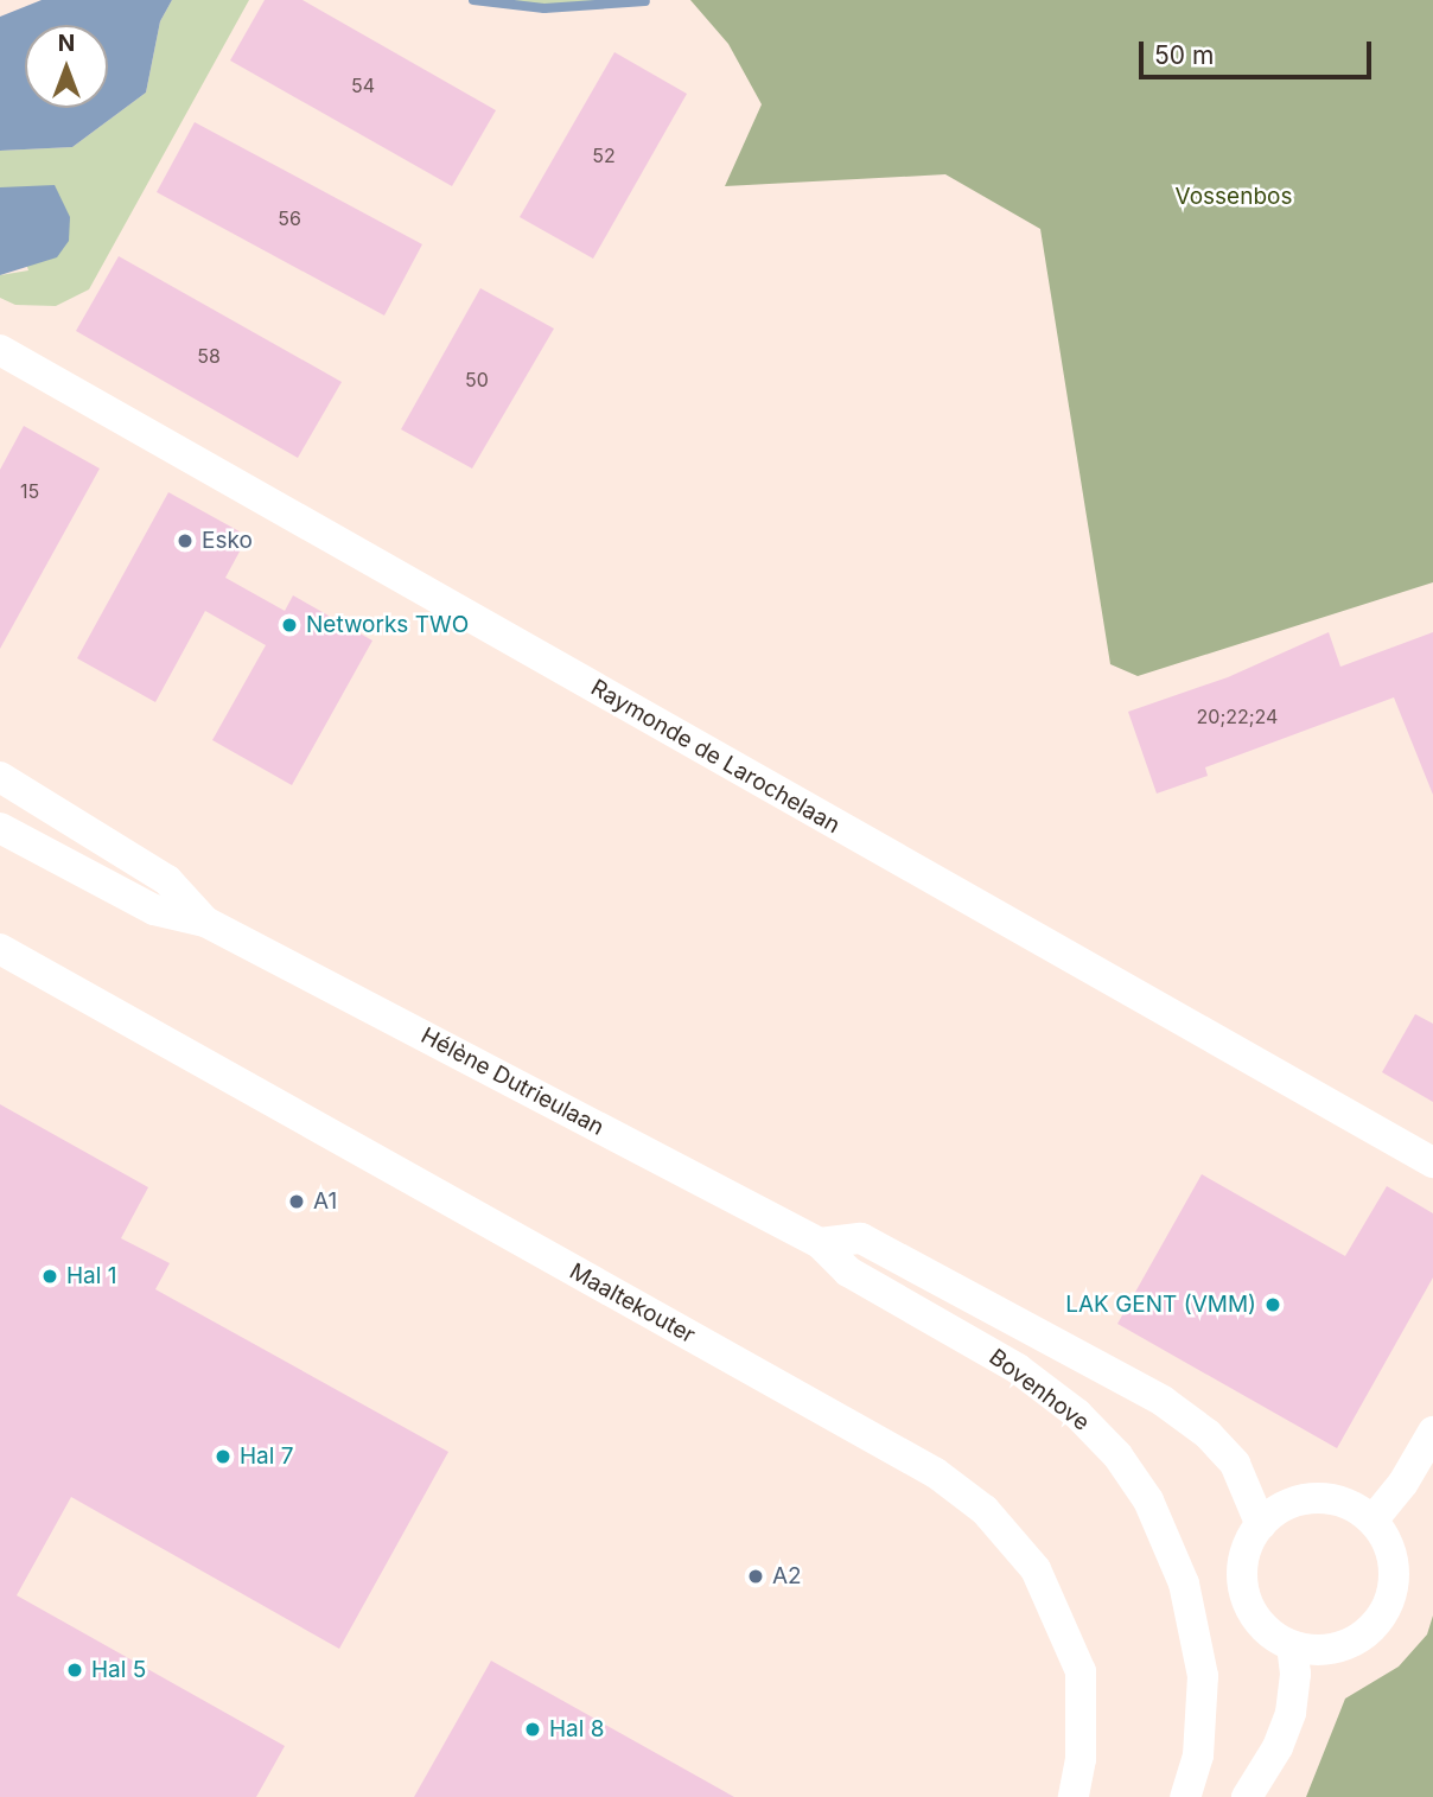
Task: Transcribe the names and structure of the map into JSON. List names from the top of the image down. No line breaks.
{"streets":{"street":["Raymonde de Larochelaan","Hélène Dutrieulaan","Maaltekouter","Bovenhove"]},"crossings":[["Hélène Dutrieulaan","Bovenhove"]],"parks":["Vossenbos"],"places":["Esko","Networks TWO","A1","Hal 1","LAK GENT (VMM)","Hal 7","A2","Hal 5","Hal 8"],"house_numbers":["54","52","56","58","50","15","20;22;24"],"scale_bar":"50 m","north":"top"}
